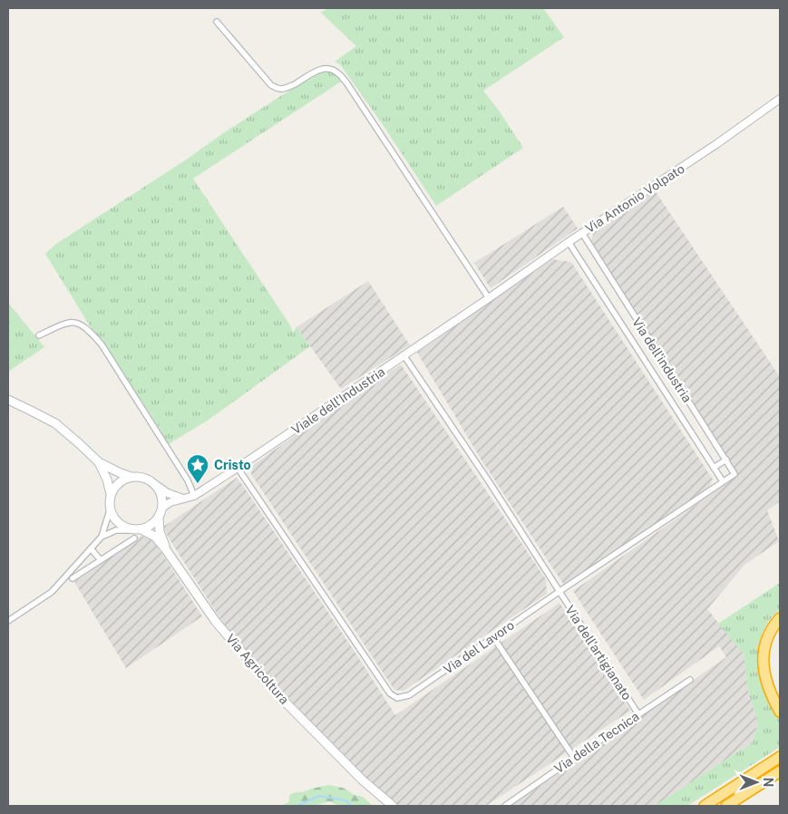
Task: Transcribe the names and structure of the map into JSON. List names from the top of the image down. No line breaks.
{"streets":{"main road":["Via Agricoltura"],"street":["Via Antonio Volpato","Via dell'industria","Viale dell'Industria","Via del Lavoro","Via dell'artigianato","Via della Tecnica"]},"crossings":[["Via Antonio Volpato","Via dell'industria"],["Via Antonio Volpato","Viale dell'Industria"],["Via dell'industria","Via del Lavoro"],["Via dell'industria","Via dell'artigianato"],["Viale dell'Industria","Via del Lavoro"],["Viale dell'Industria","Via Agricoltura"],["Via del Lavoro","Via dell'artigianato"],["Via dell'artigianato","Via della Tecnica"]],"places":{"place":["Cristo"]},"north":"right"}
